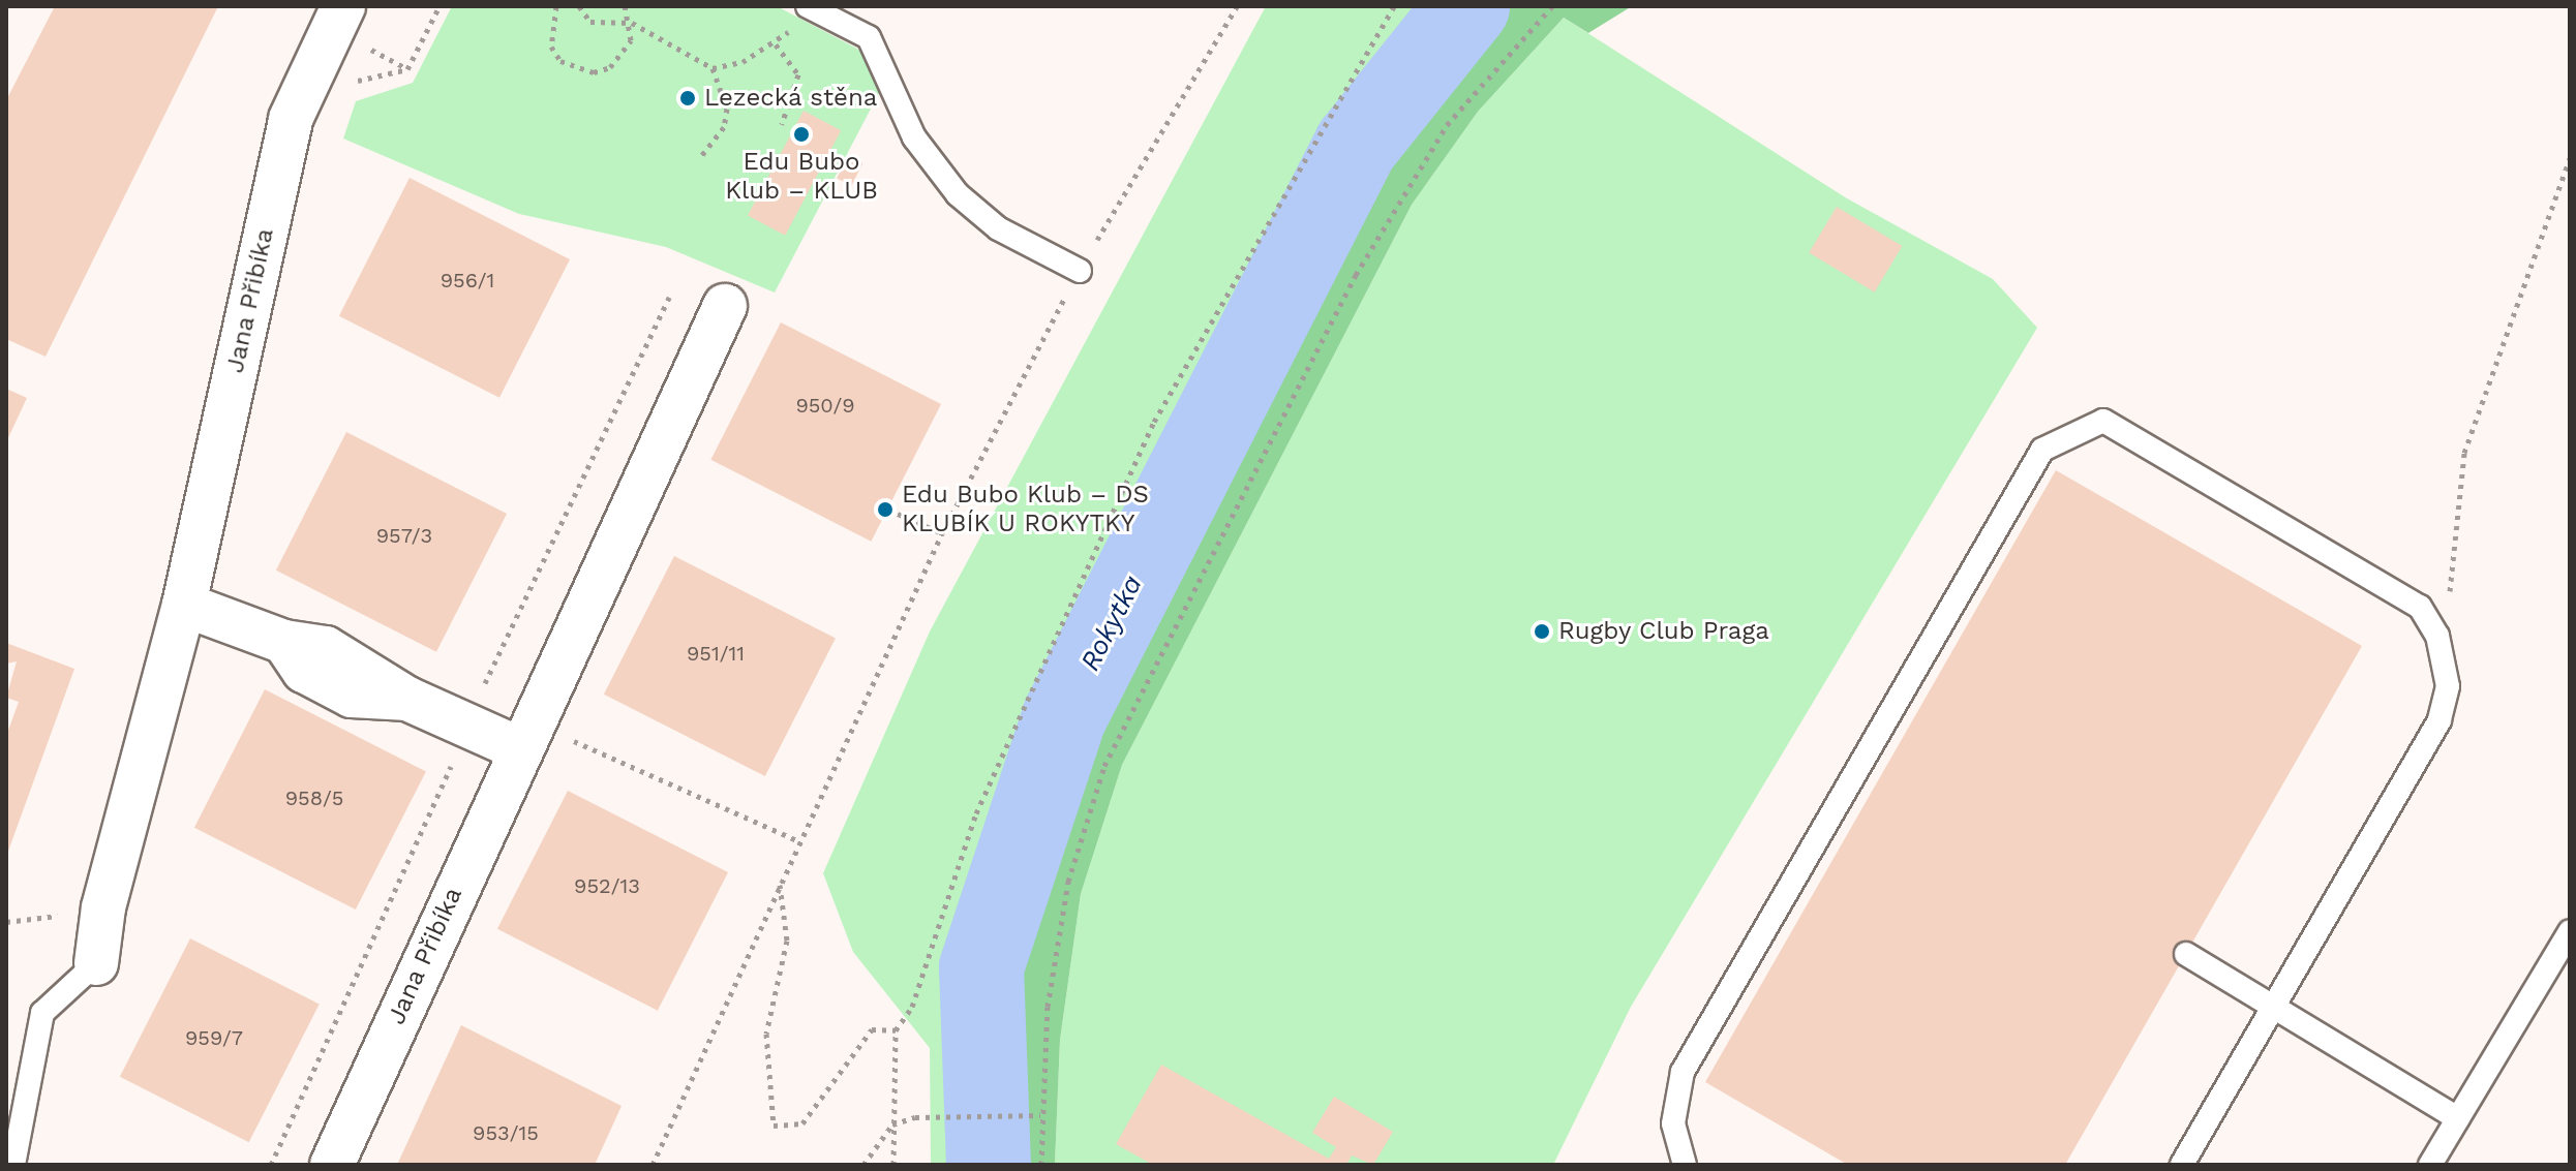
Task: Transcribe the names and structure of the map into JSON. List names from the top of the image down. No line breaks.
{"streets":{"street":["Jana Přibíka"]},"water":["Rokytka"],"places":["Lezecká stěna","Edu Bubo Klub – KLUB","Edu Bubo Klub – DS KLUBÍK U ROKYTKY","Rugby Club Praga"],"house_numbers":["956/1","950/9","957/3","951/11","958/5","952/13","959/7","953/15"]}
